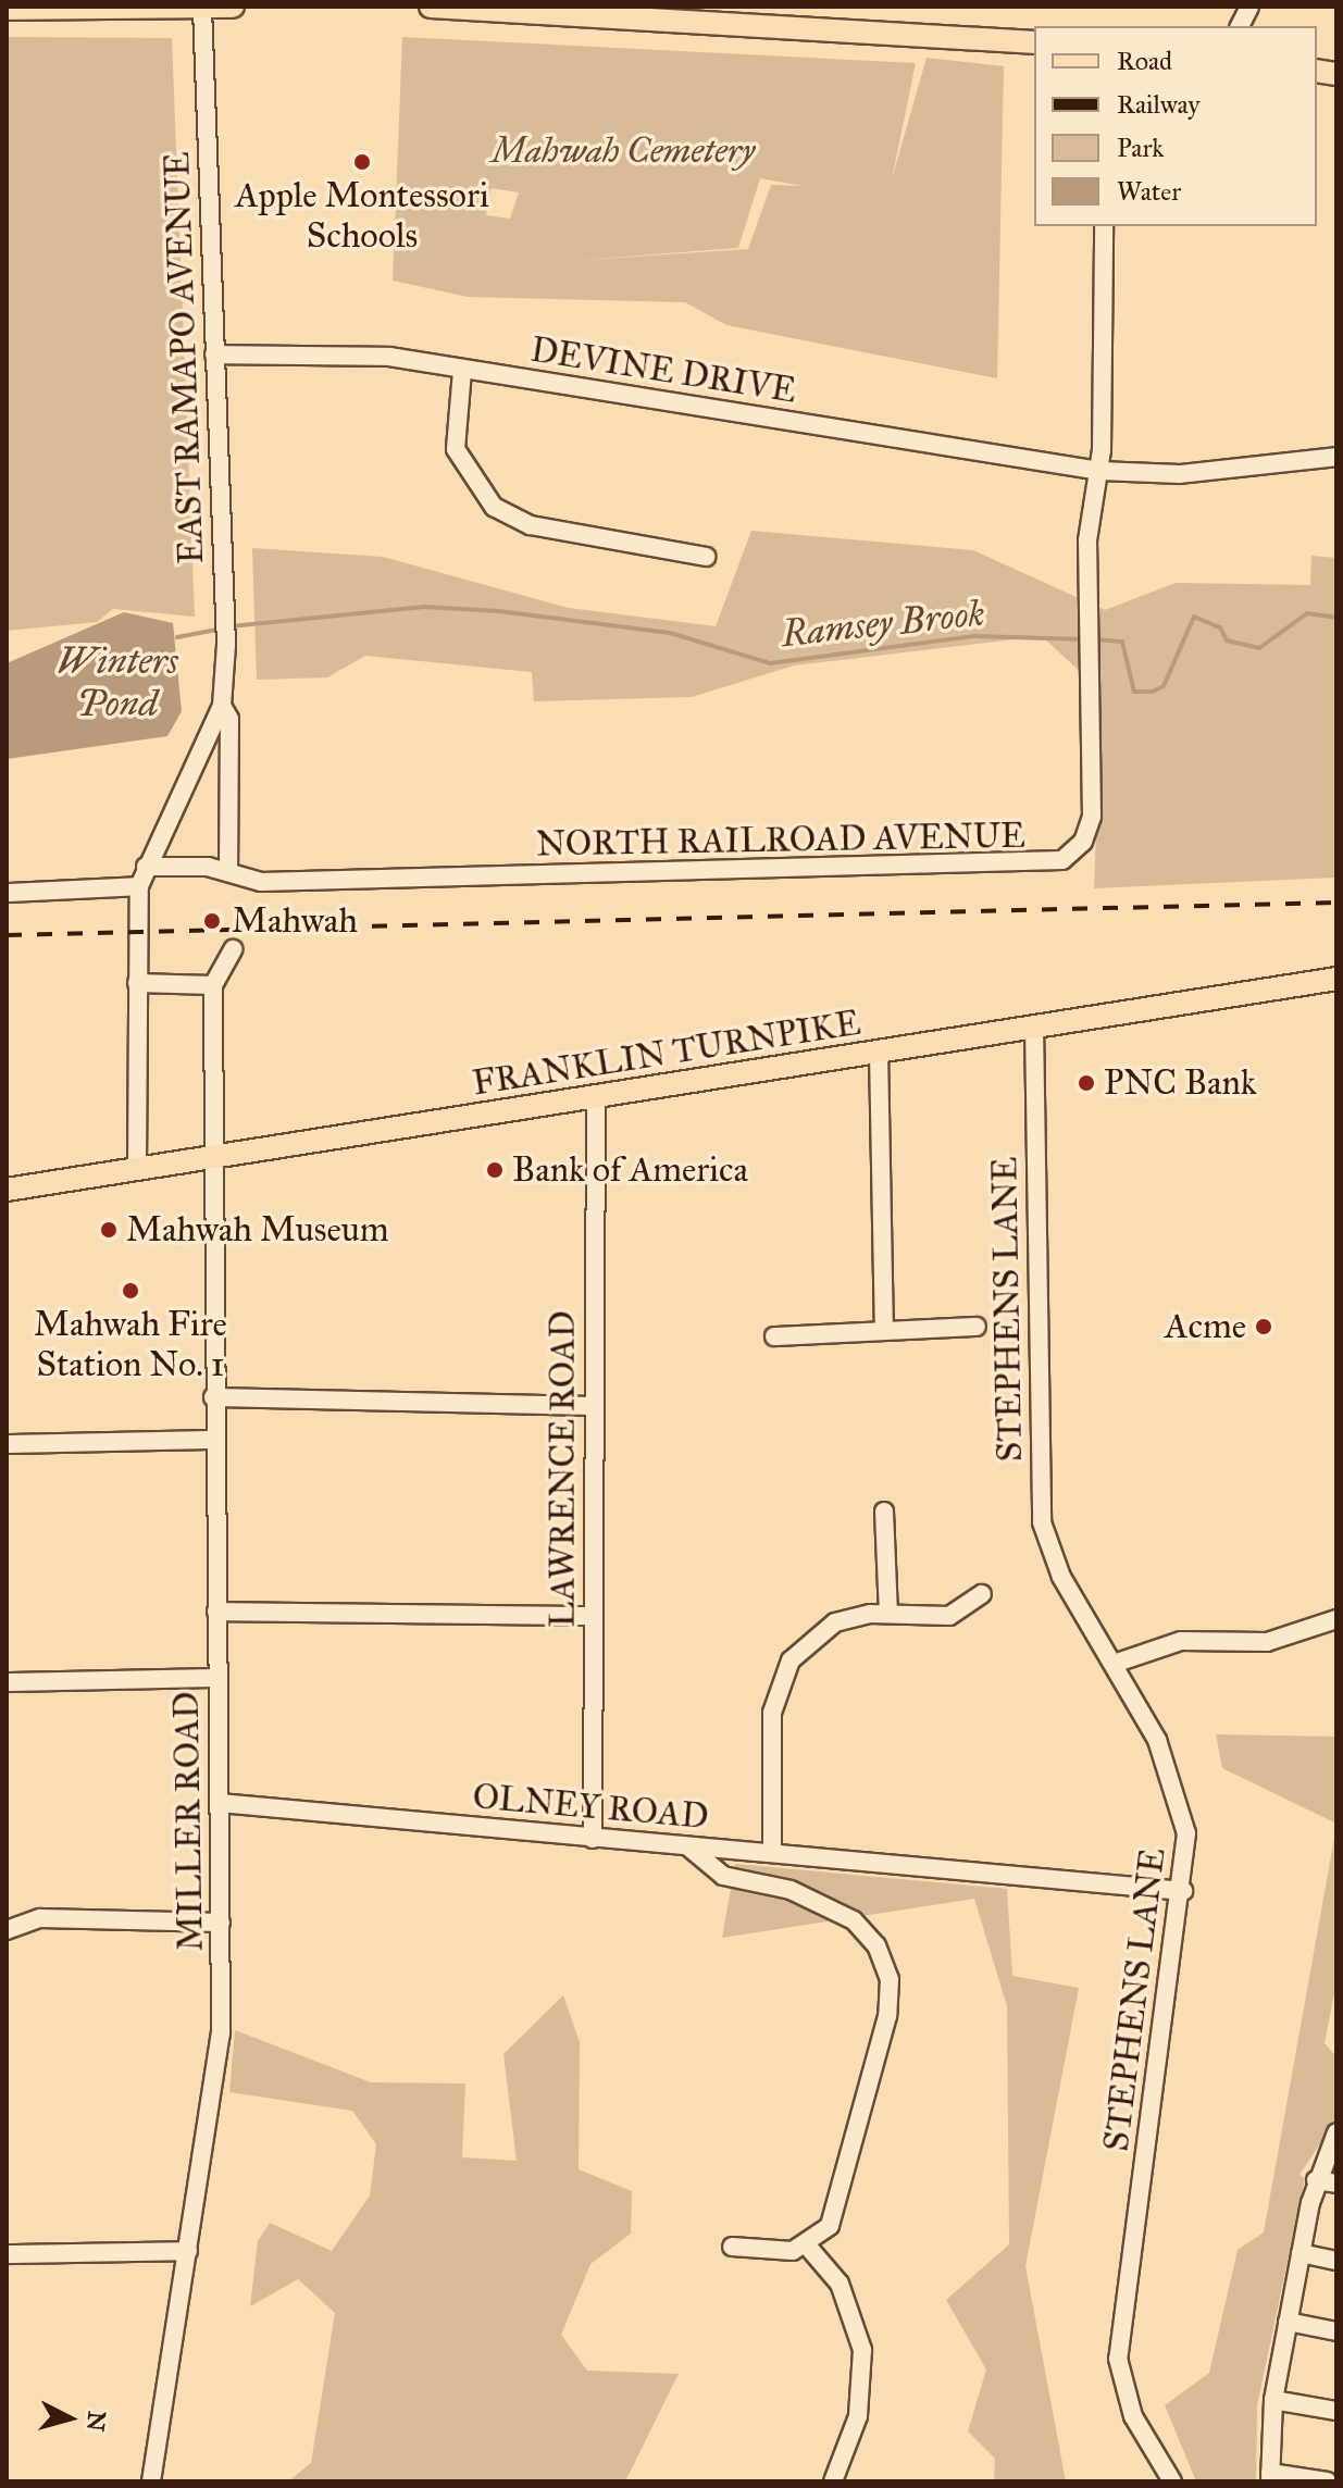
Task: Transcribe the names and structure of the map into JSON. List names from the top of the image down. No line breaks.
{"streets":{"main road":["FRANKLIN TURNPIKE"],"street":["EAST RAMAPO AVENUE","DEVINE DRIVE","NORTH RAILROAD AVENUE","STEPHENS LANE","LAWRENCE ROAD","OLNEY ROAD","MILLER ROAD"]},"crossings":[["EAST RAMAPO AVENUE","DEVINE DRIVE"],["DEVINE DRIVE","NORTH RAILROAD AVENUE"],["FRANKLIN TURNPIKE","STEPHENS LANE"],["FRANKLIN TURNPIKE","LAWRENCE ROAD"],["FRANKLIN TURNPIKE","MILLER ROAD"],["STEPHENS LANE","OLNEY ROAD"],["LAWRENCE ROAD","OLNEY ROAD"],["OLNEY ROAD","MILLER ROAD"]],"water":["Ramsey Brook","Winters Pond"],"parks":["Mahwah Cemetery"],"places":["Apple Montessori Schools","Mahwah","PNC Bank","Bank of America","Mahwah Museum","Mahwah Fire Station No. 1","Acme"],"legend":["Road","Railway","Park","Water"],"north":"right"}
